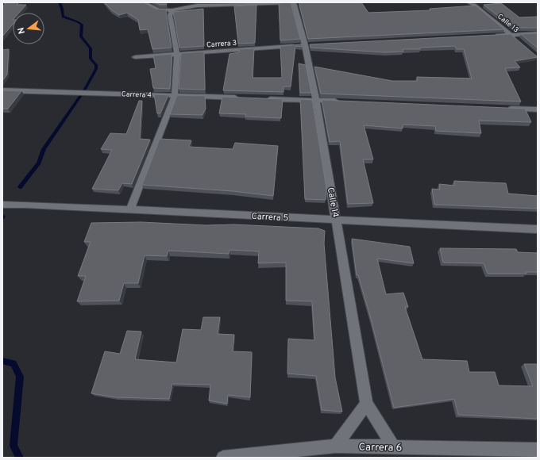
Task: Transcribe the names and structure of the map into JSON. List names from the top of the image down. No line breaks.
{"streets":{"street":["Calle 13","Carrera 3","Carrera 4","Calle 14","Carrera 5","Carrera 6"]},"crossings":[["Carrera 3","Calle 14"],["Calle 14","Carrera 5"],["Calle 14","Carrera 6"]],"north":"left"}
